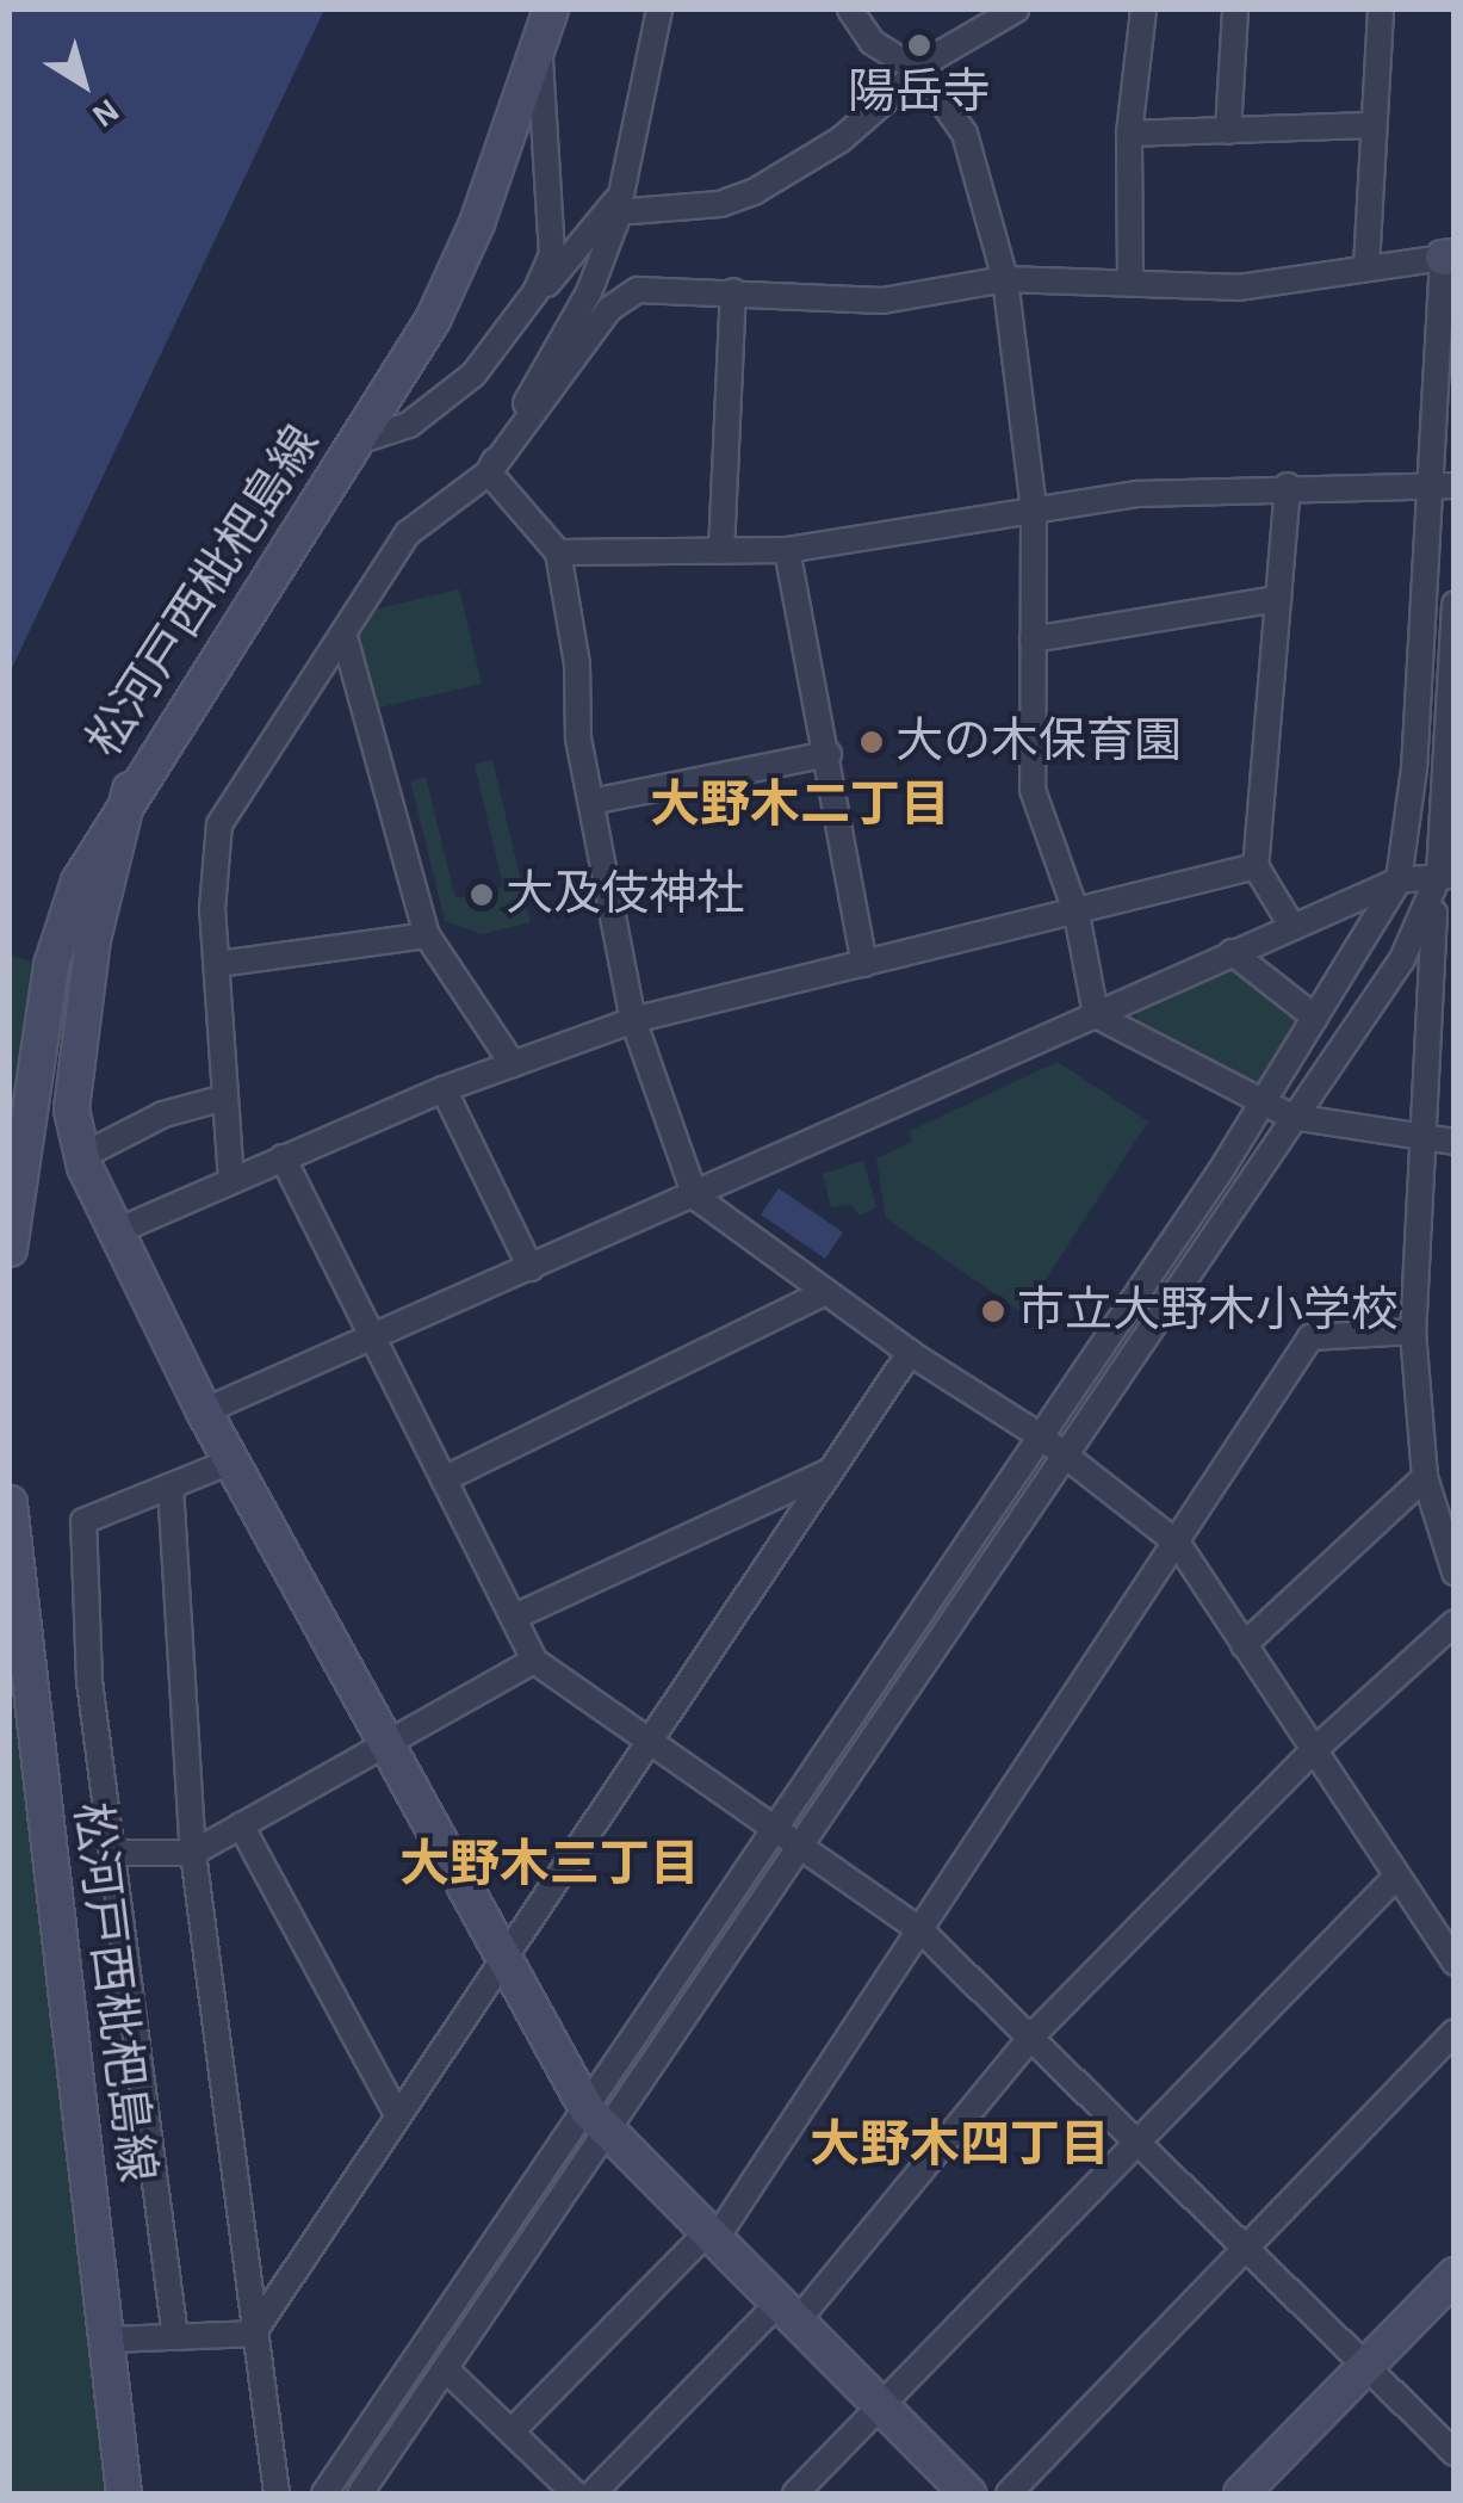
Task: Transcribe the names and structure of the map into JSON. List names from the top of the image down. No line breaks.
{"streets":{"main road":["松河戸西枇杷島線"]},"districts":["大野木二丁目","大野木三丁目","大野木四丁目"],"places":["陽岳寺","大の木保育園","大及伎神社","市立大野木小学校"],"north":"bottom right"}
